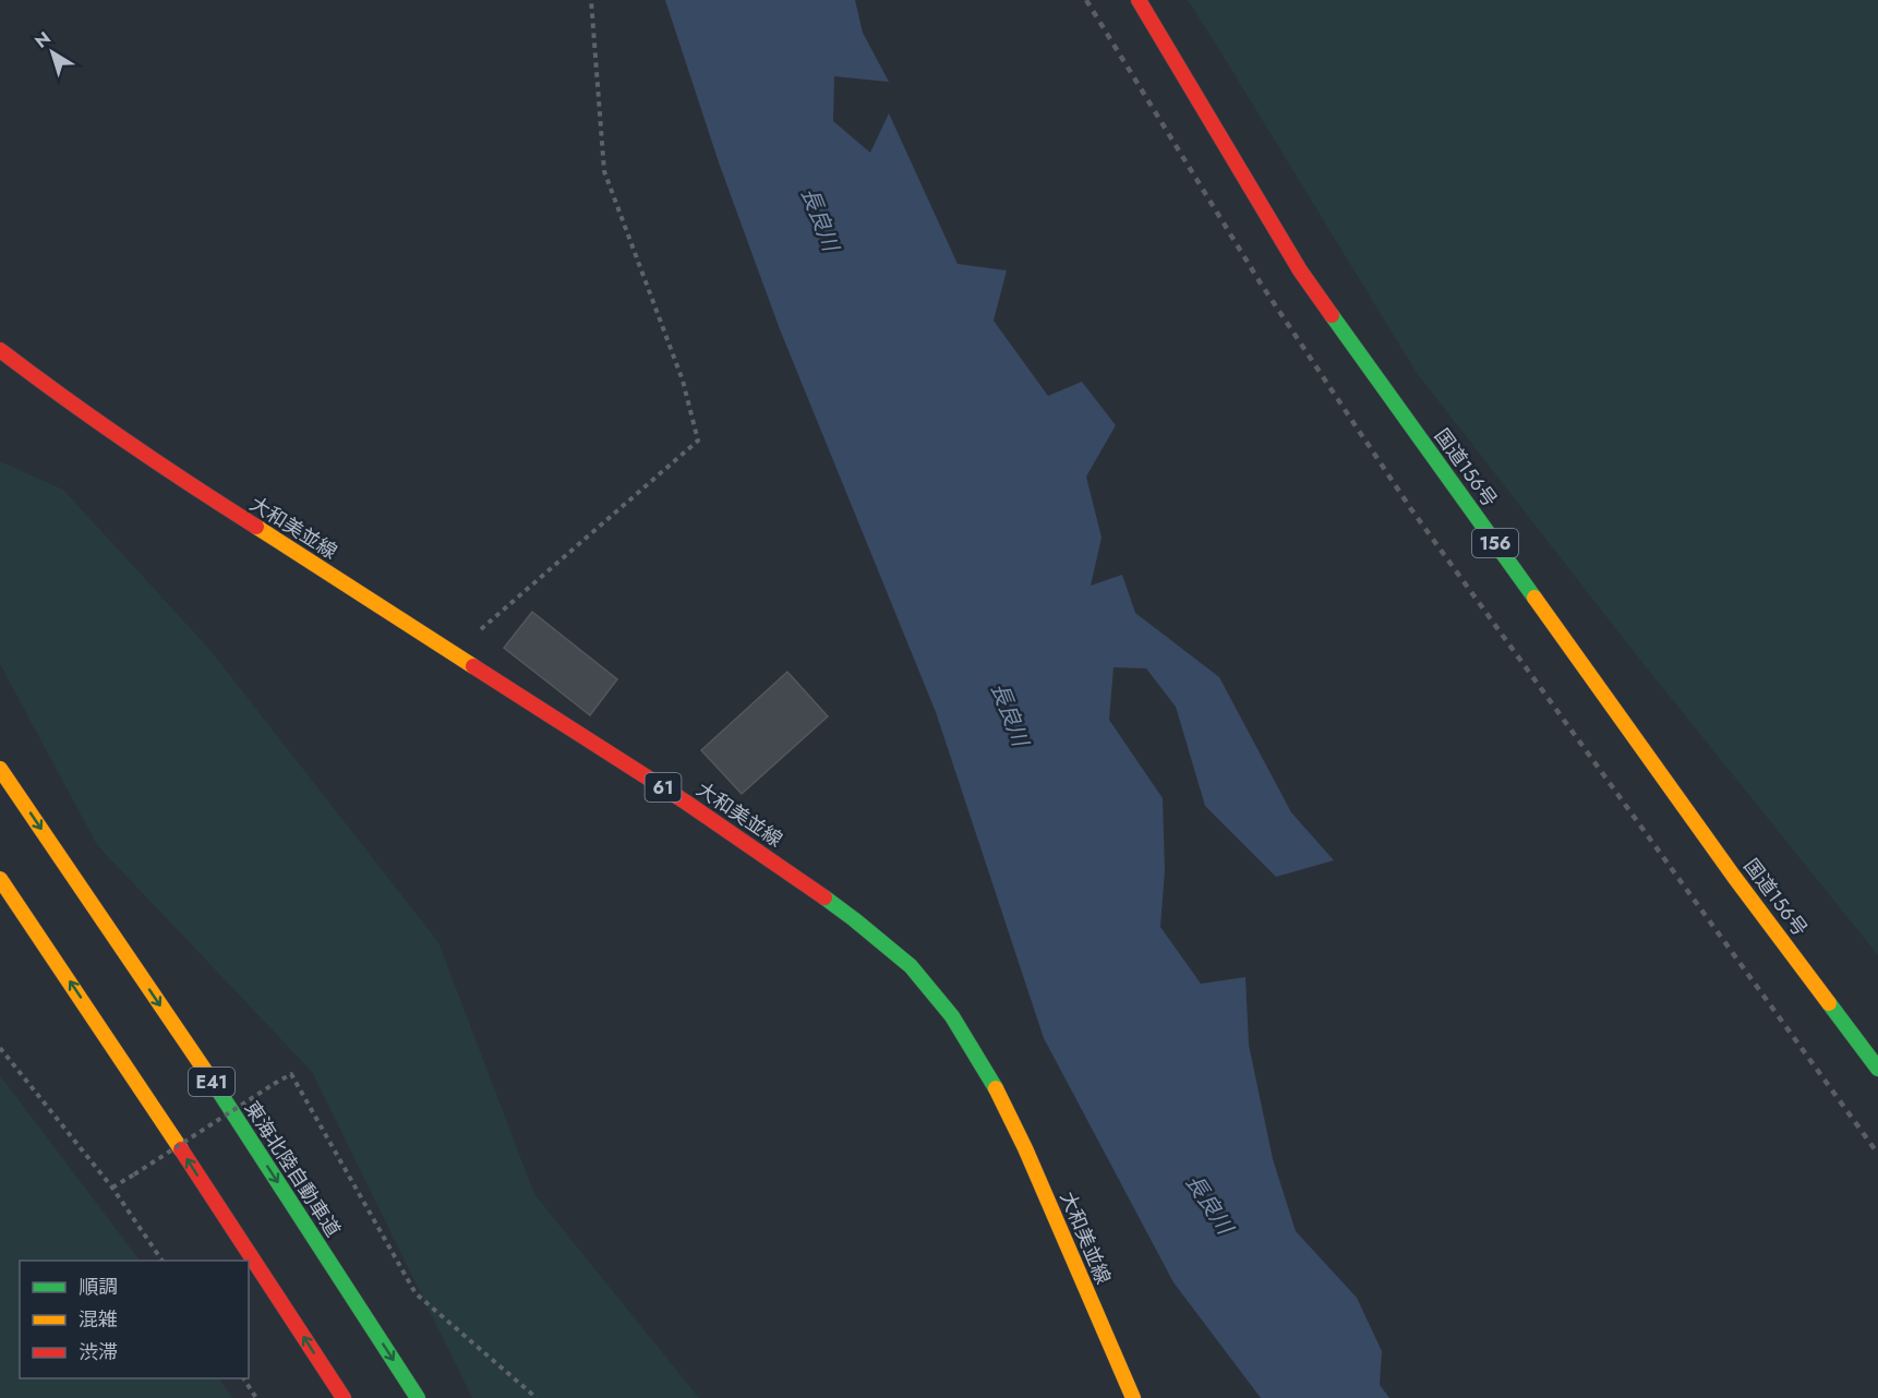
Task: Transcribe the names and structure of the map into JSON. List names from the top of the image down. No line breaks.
{"streets":{"main road":["国道156号","大和美並線","156","61","E41","東海北陸自動車道"]},"water":["長良川"],"legend":["順調","混雑","渋滞"],"north":"top left"}
